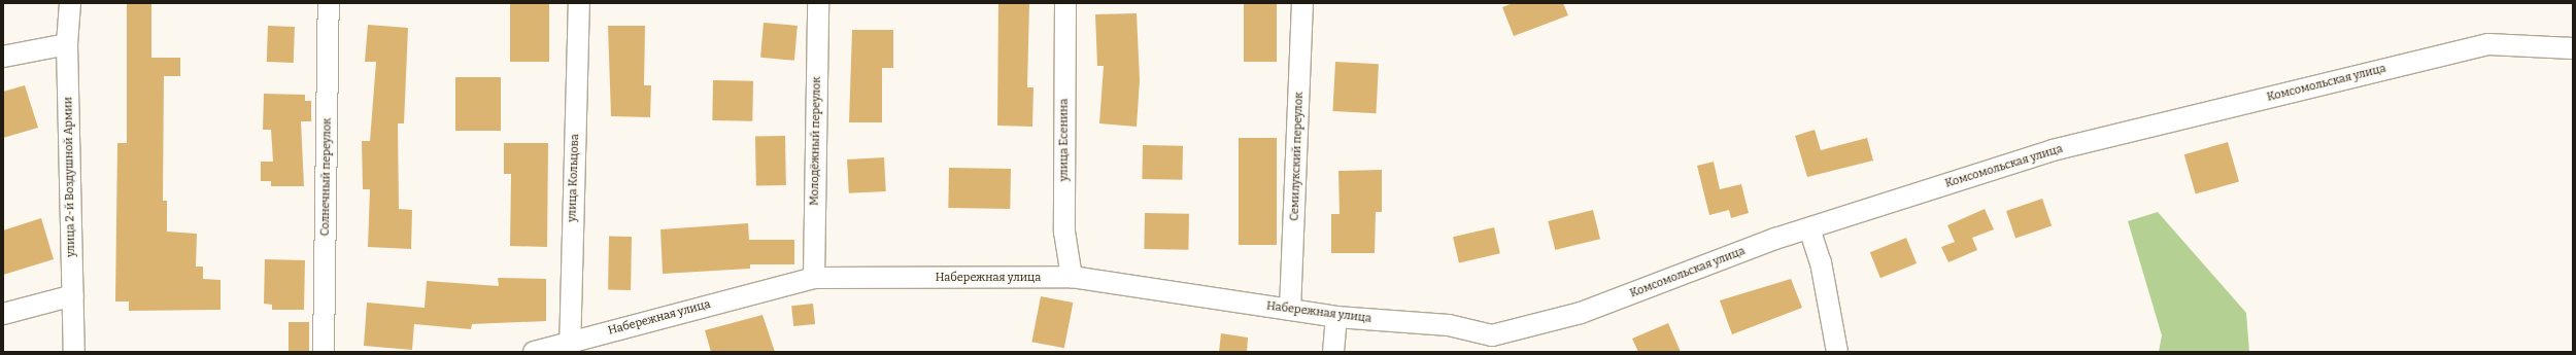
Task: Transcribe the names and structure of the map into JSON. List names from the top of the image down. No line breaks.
{"streets":{"street":["Комсомольская улица","улица Есенина","Молодёжный переулок","Семилукский переулок","улица 2-й Воздушной Армии","Солнечный переулок","улица Кольцова","Набережная улица"]},"crossings":[["Комсомольская улица","Набережная улица"],["улица Есенина","Набережная улица"],["Молодёжный переулок","Набережная улица"],["Семилукский переулок","Набережная улица"],["улица Кольцова","Набережная улица"]]}
